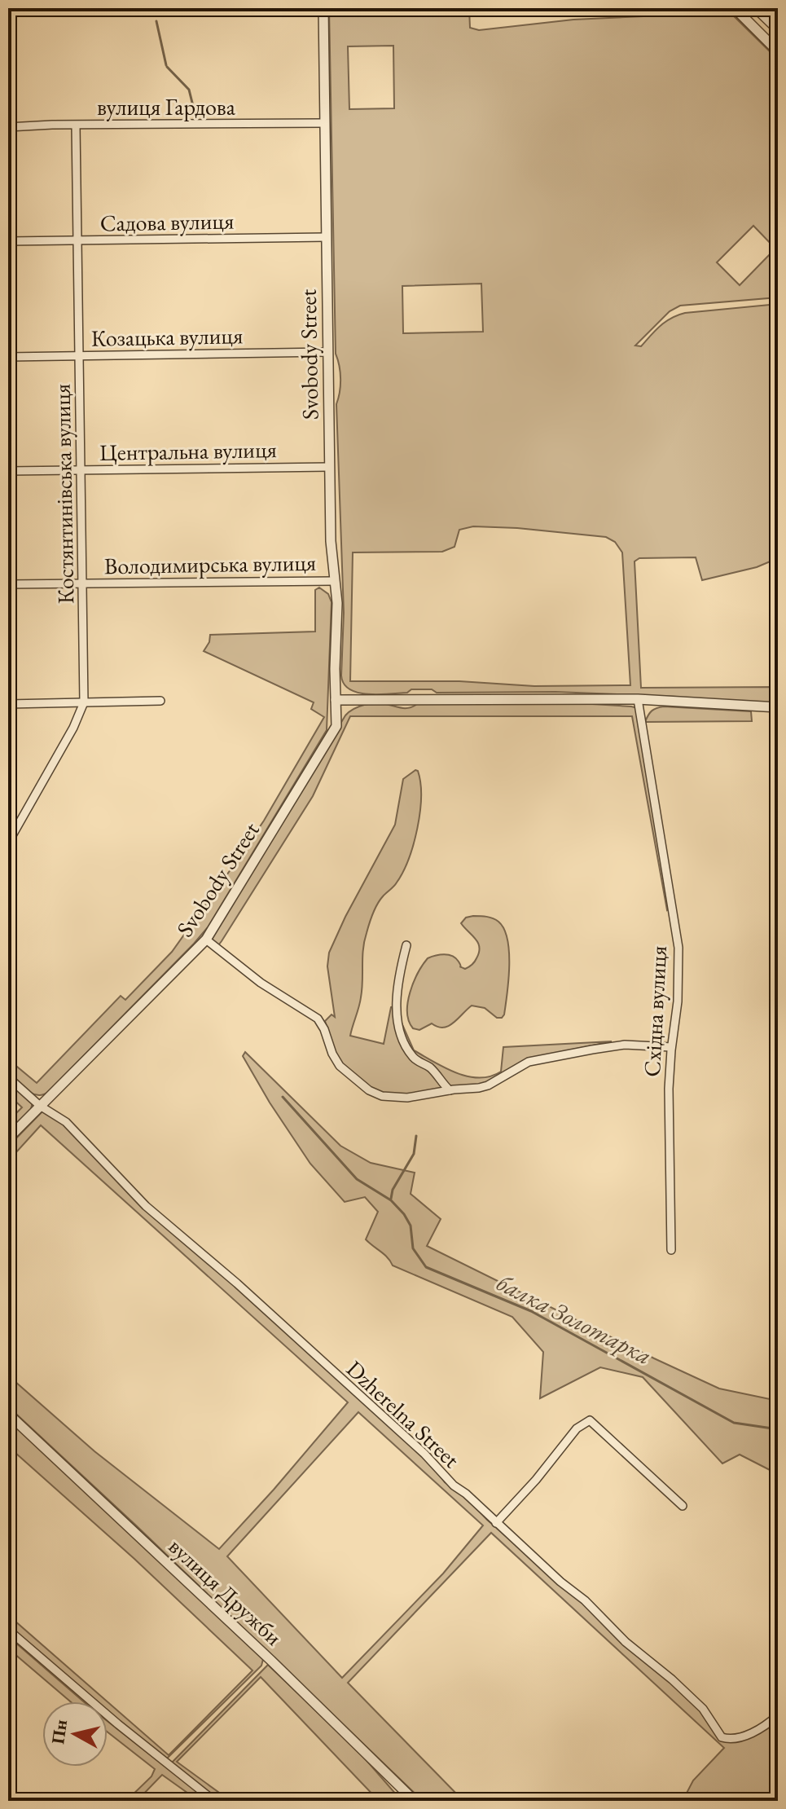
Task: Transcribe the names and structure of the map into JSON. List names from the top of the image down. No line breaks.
{"streets":{"street":["вулиця Гардова","Садова вулиця","Козацька вулиця","Svobody Street","Центральна вулиця","Костянтинівська вулиця","Володимирська вулиця","Східна вулиця","Dzherelna Street","вулиця Дружби"]},"crossings":[["вулиця Гардова","Svobody Street"],["вулиця Гардова","Костянтинівська вулиця"],["Садова вулиця","Svobody Street"],["Садова вулиця","Костянтинівська вулиця"],["Козацька вулиця","Svobody Street"],["Козацька вулиця","Костянтинівська вулиця"],["Svobody Street","Центральна вулиця"],["Svobody Street","Володимирська вулиця"],["Svobody Street","Dzherelna Street"],["Центральна вулиця","Костянтинівська вулиця"],["Костянтинівська вулиця","Володимирська вулиця"]],"water":["балка Золотарка"],"north":"left"}
